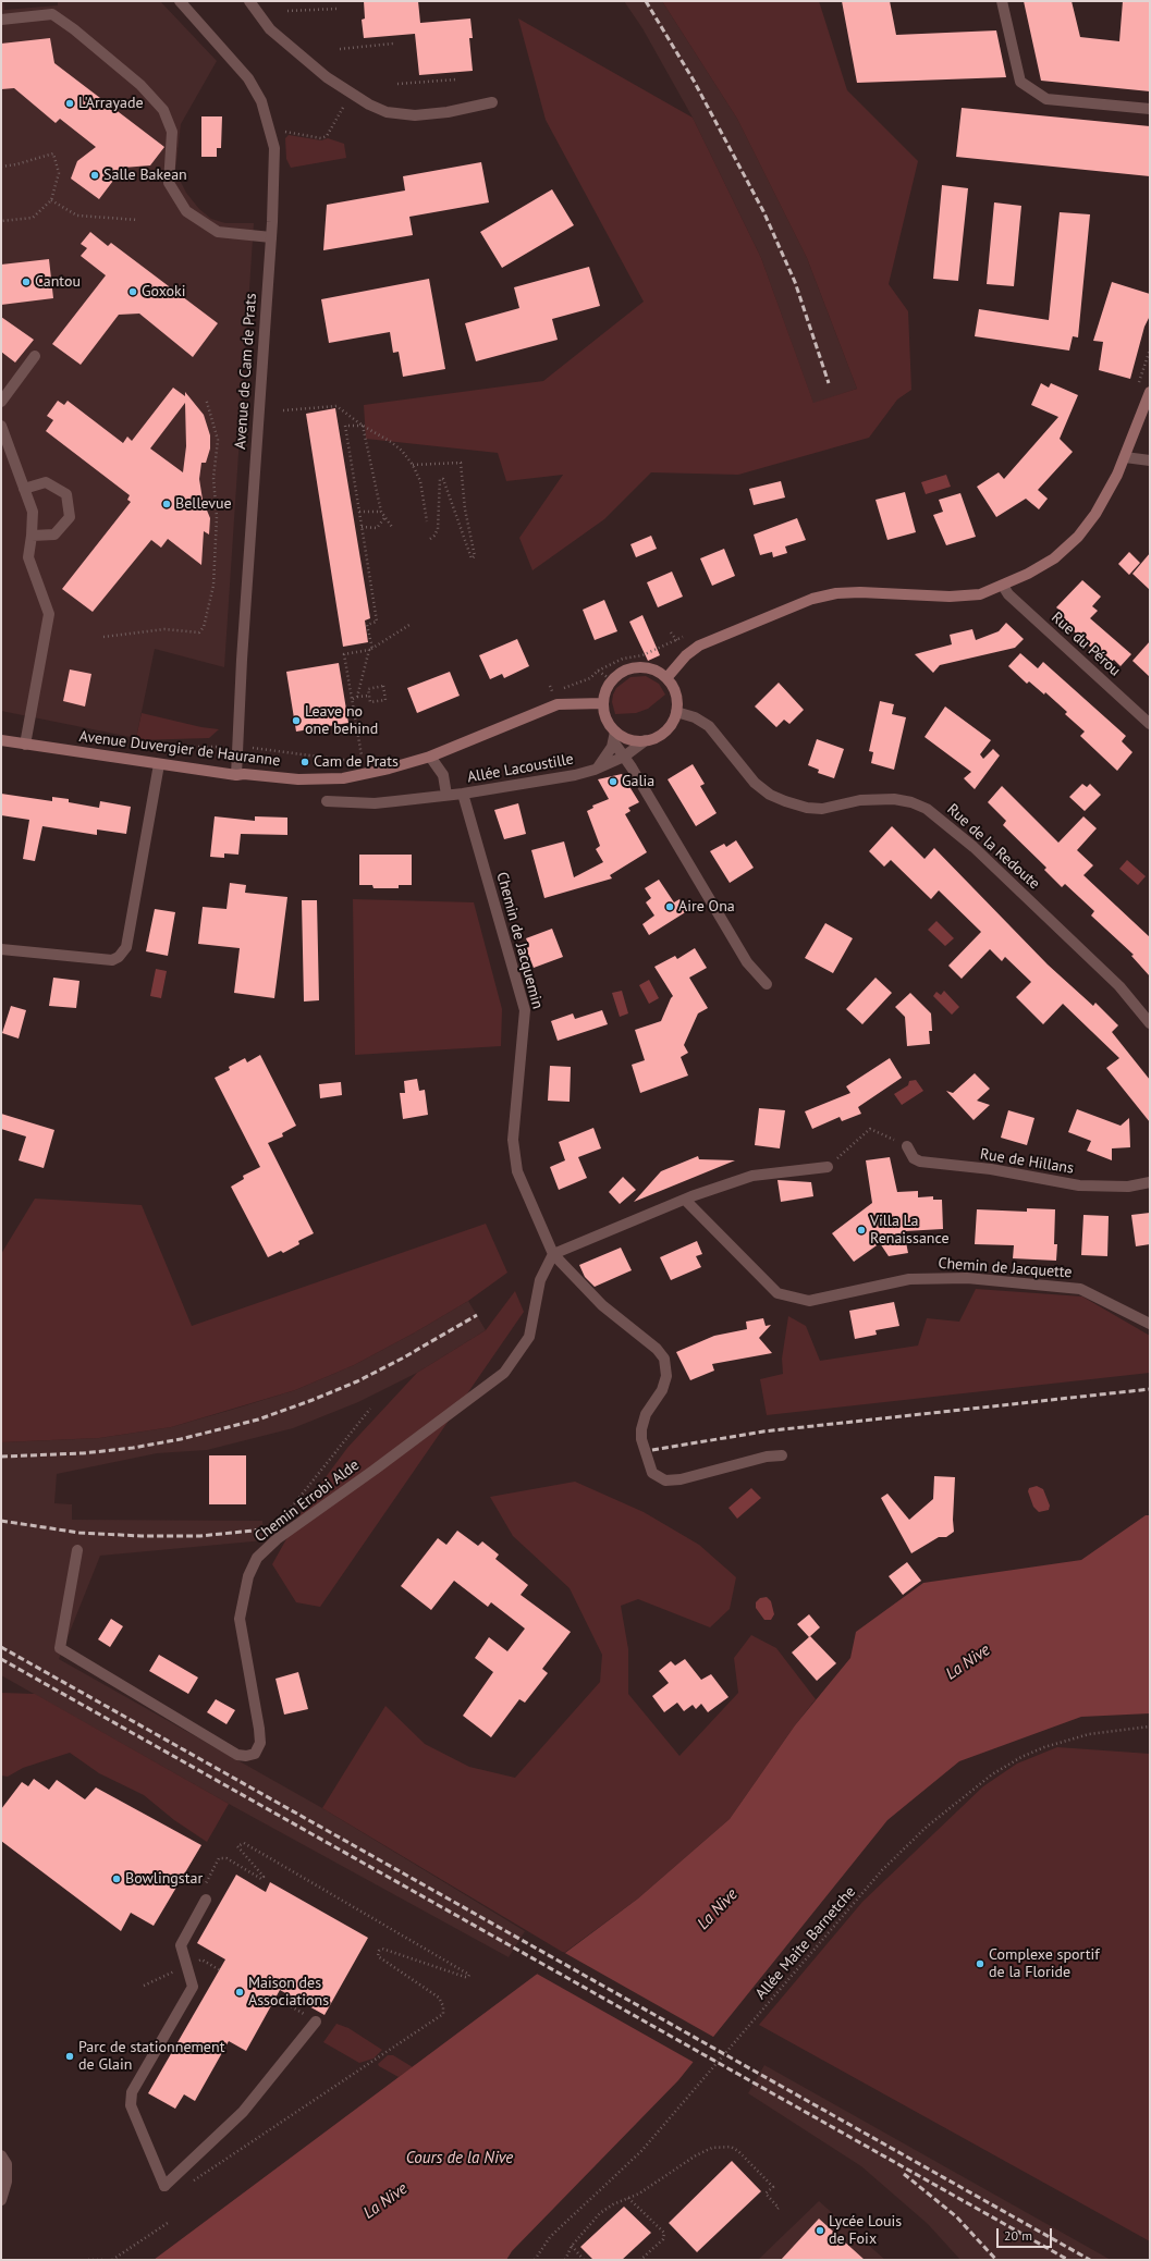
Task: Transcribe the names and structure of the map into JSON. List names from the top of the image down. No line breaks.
{"streets":{"main road":["Avenue Duvergier de Hauranne"],"street":["Avenue de Cam de Prats","Rue du Pérou","Allée Lacoustille","Rue de la Redoute","Chemin de Jacquemin","Rue de Hillans","Chemin de Jacquette","Chemin Errobi Alde"],"path":["Allée Maite Barnetche"]},"crossings":[["Avenue de Cam de Prats","Avenue Duvergier de Hauranne"],["Avenue Duvergier de Hauranne","Allée Lacoustille"],["Avenue Duvergier de Hauranne","Rue de la Redoute"],["Allée Lacoustille","Rue de la Redoute"],["Allée Lacoustille","Chemin de Jacquemin"],["Chemin de Jacquemin","Chemin Errobi Alde"]],"water":["La Nive","Cours de la Nive"],"places":["L'Arrayade","Salle Bakean","Cantou","Goxoki","Bellevue","Leave no one behind","Cam de Prats","Galia","Aire Ona","Villa La Renaissance","Bowlingstar","Complexe sportif de la Floride","Maison des Associations","Parc de stationnement de Glain","Lycée Louis de Foix"],"scale_bar":"20 m"}
